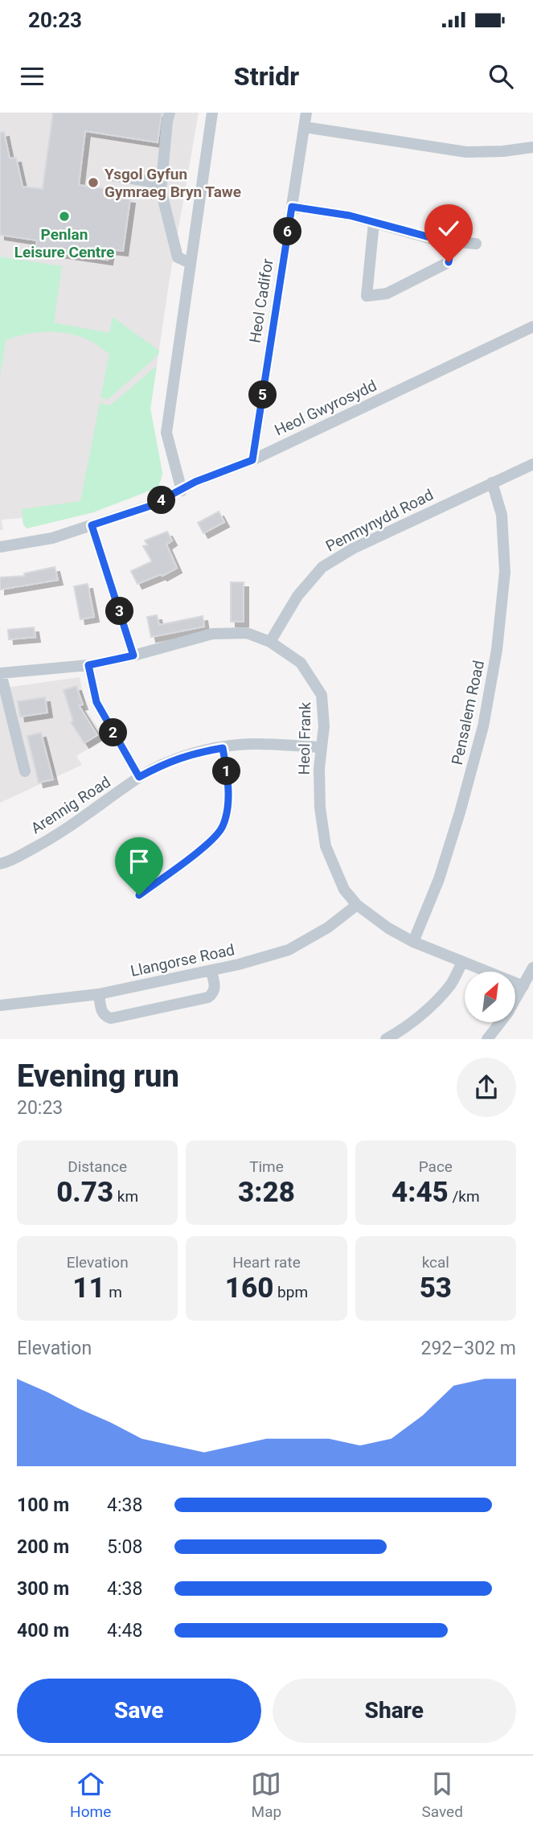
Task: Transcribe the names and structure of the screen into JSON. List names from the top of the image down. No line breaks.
{"streets":{"street":["Heol Cadifor","Heol Gwyrosydd","Penmynydd Road","Pensalem Road","Heol Frank","Arennig Road","Llangorse Road"]},"crossings":[["Heol Cadifor","Heol Gwyrosydd"],["Penmynydd Road","Pensalem Road"],["Penmynydd Road","Heol Frank"],["Pensalem Road","Heol Frank"],["Heol Frank","Arennig Road"],["Heol Frank","Llangorse Road"]],"places":["Ysgol Gyfun Gymraeg Bryn Tawe","Penlan Leisure Centre"],"north":"top right","page":{"status":"20:23","header":"Stridr","pins":["6","5","4","3","2","1"],"heading":["Evening run","20:23"],"stats":[["Distance","0.73 km"],["Time","3:28"],["Pace","4:45 /km"],["Elevation","11 m"],["Heart rate","160 bpm"],["kcal","53"]],"chart":["Elevation","292–302 m"],"list":[{"name":"100 m","note":"4:38"},{"name":"200 m","note":"5:08"},{"name":"300 m","note":"4:38"},{"name":"400 m","note":"4:48"}],"buttons":["Save","Share"],"tabs":["Home","Map","Saved"]}}
